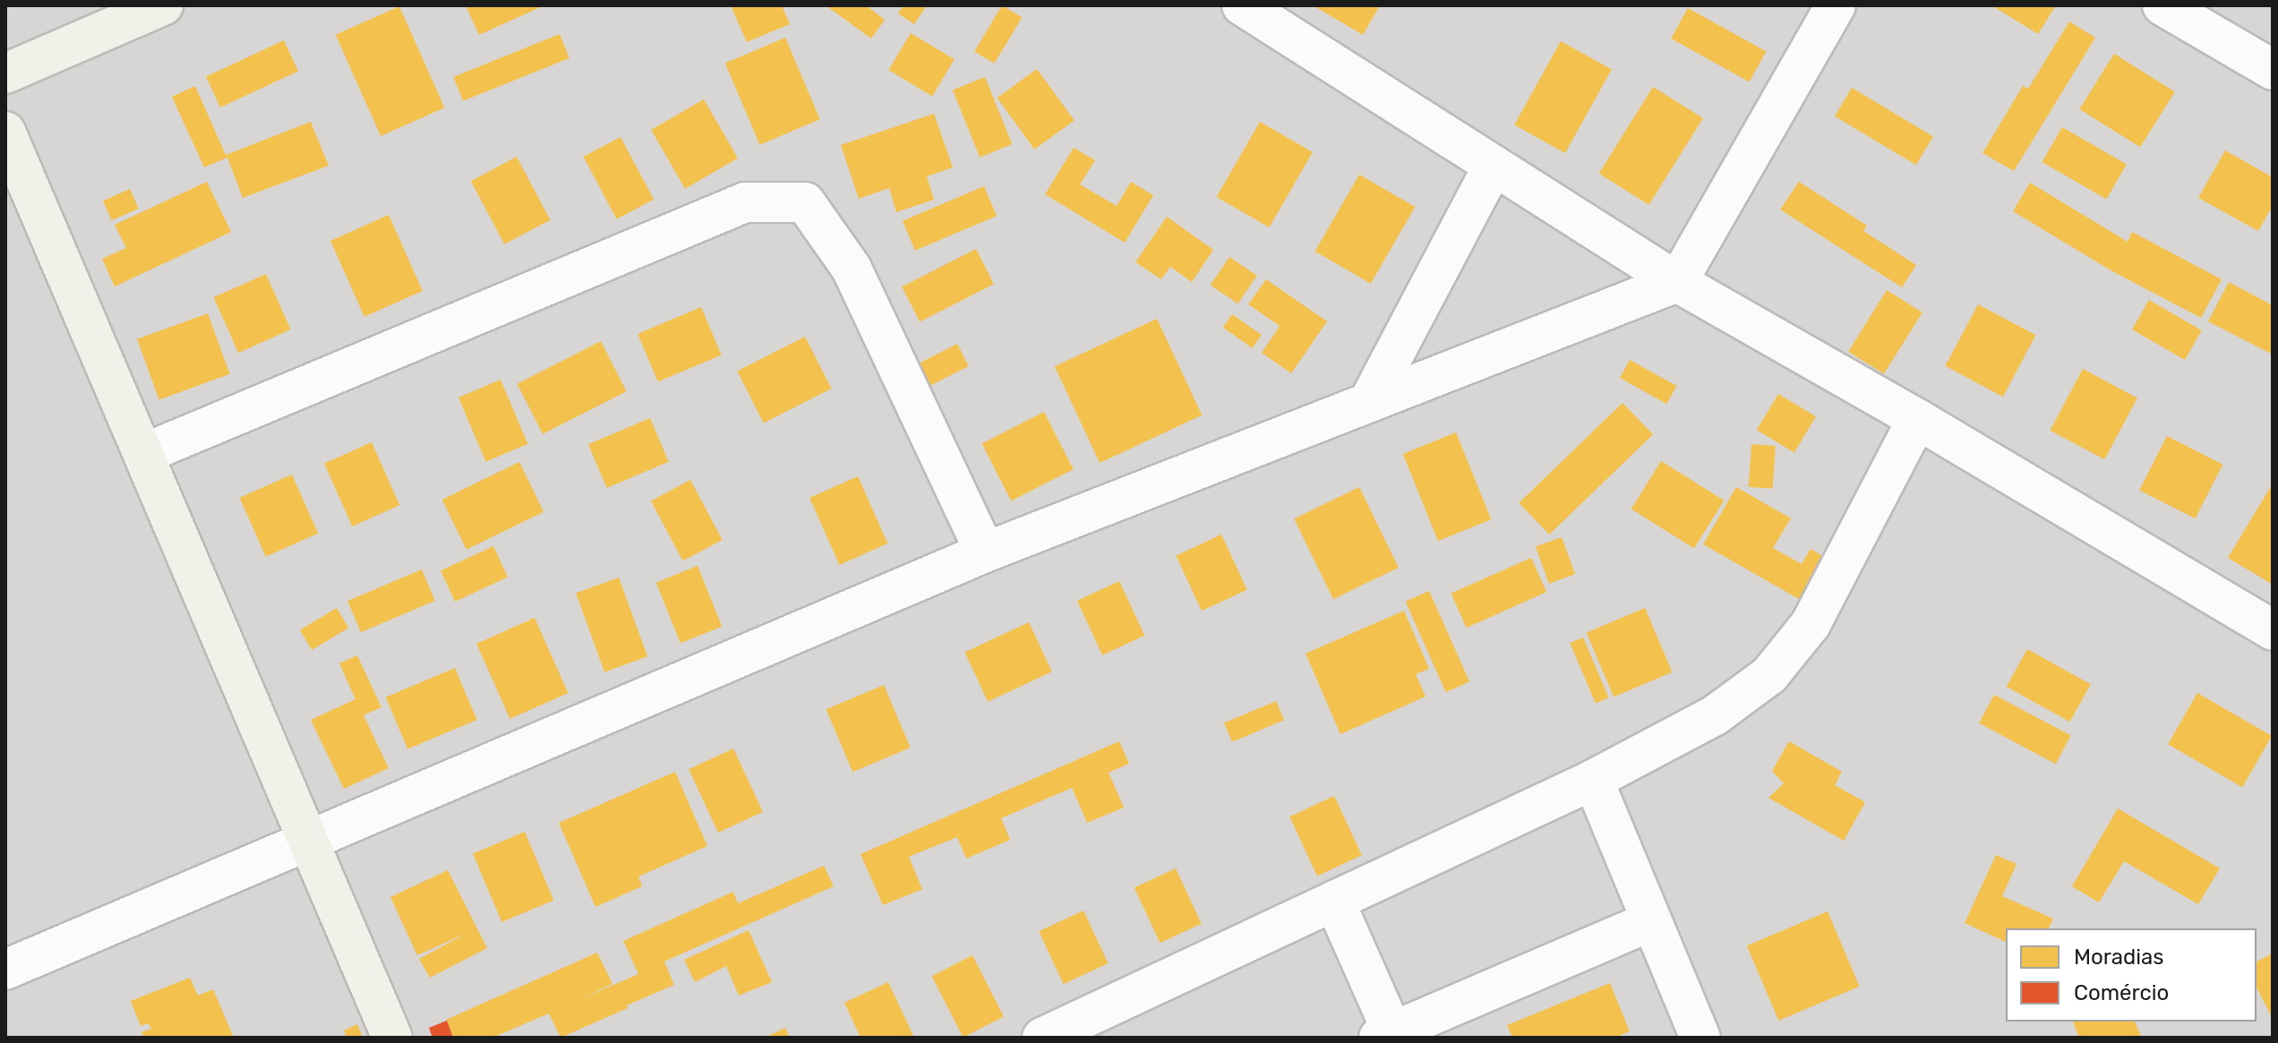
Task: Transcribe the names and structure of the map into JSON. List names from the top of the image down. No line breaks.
{"legend":["Moradias","Comércio"]}
